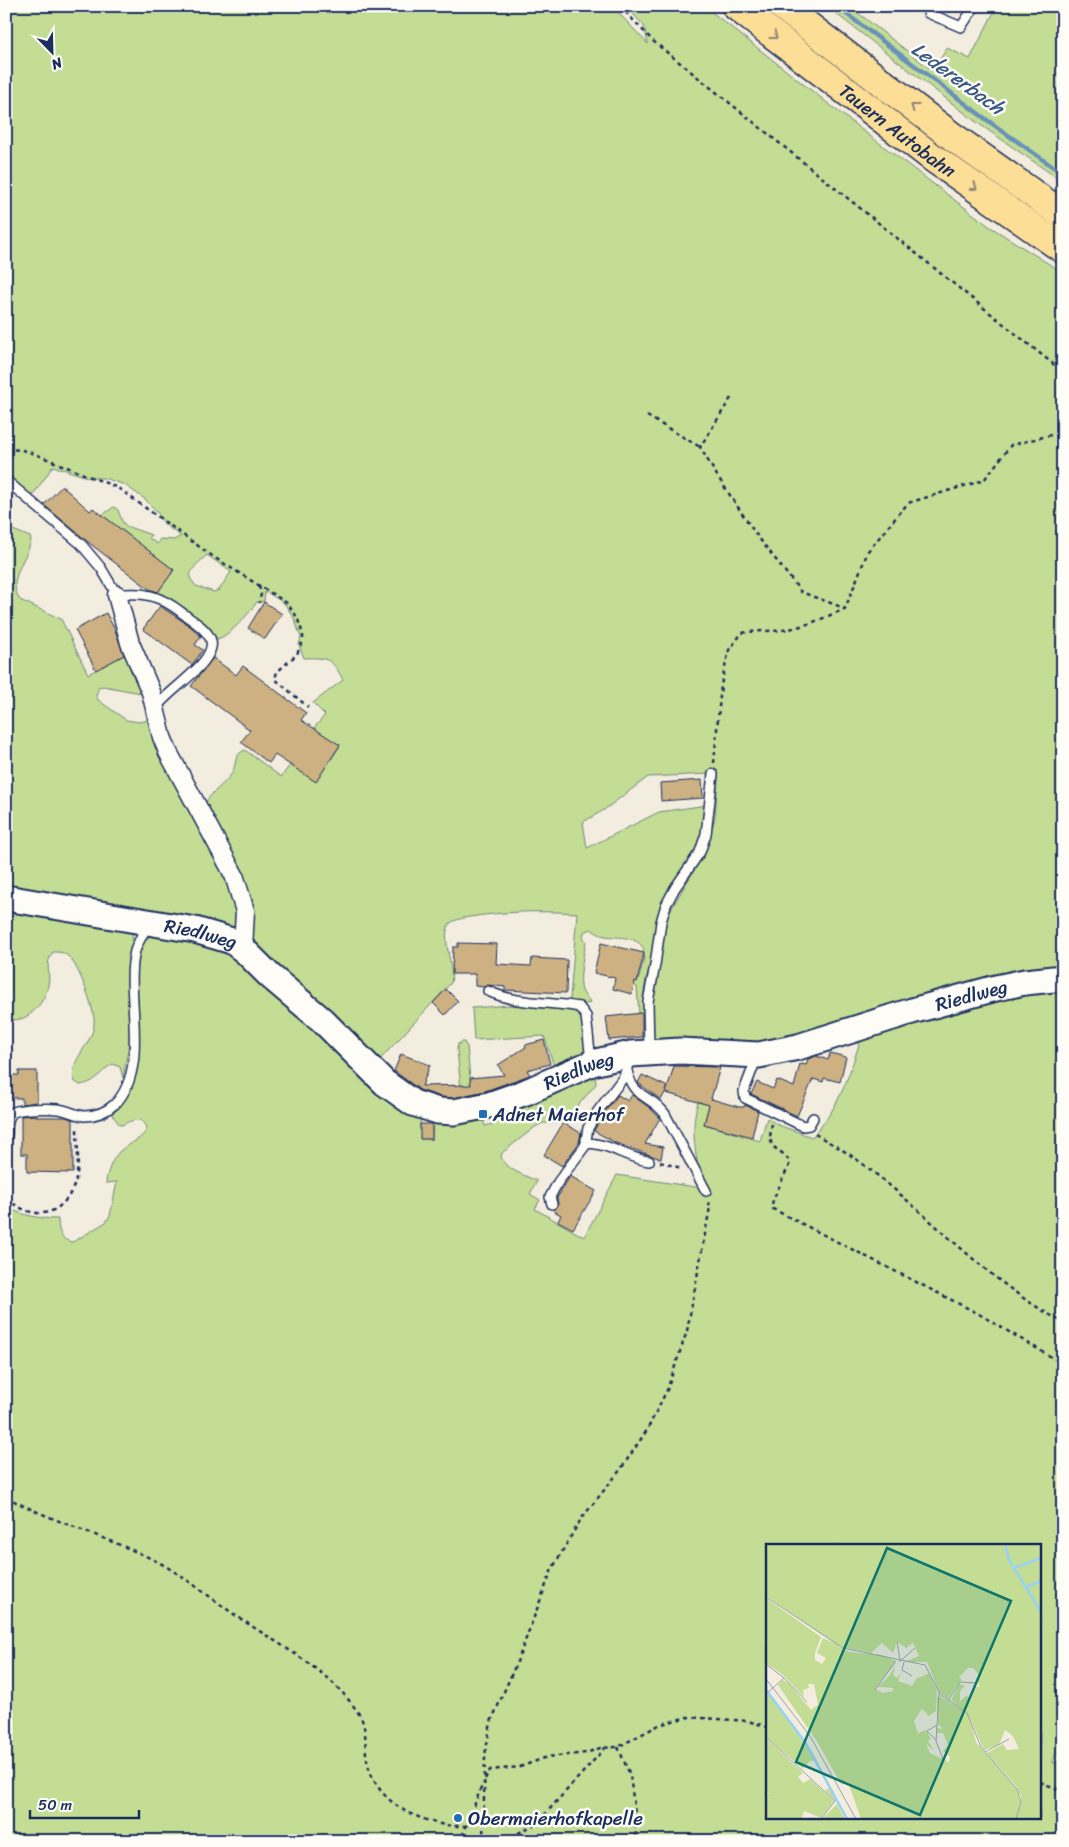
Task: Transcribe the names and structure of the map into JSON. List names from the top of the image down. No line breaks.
{"streets":{"highway":["Tauern Autobahn"],"street":["Riedlweg"]},"water":["Ledererbach"],"places":{"transit":["Adnet Maierhof"],"other":["Obermaierhofkapelle"]},"scale_bar":"50 m","north":"bottom right"}
